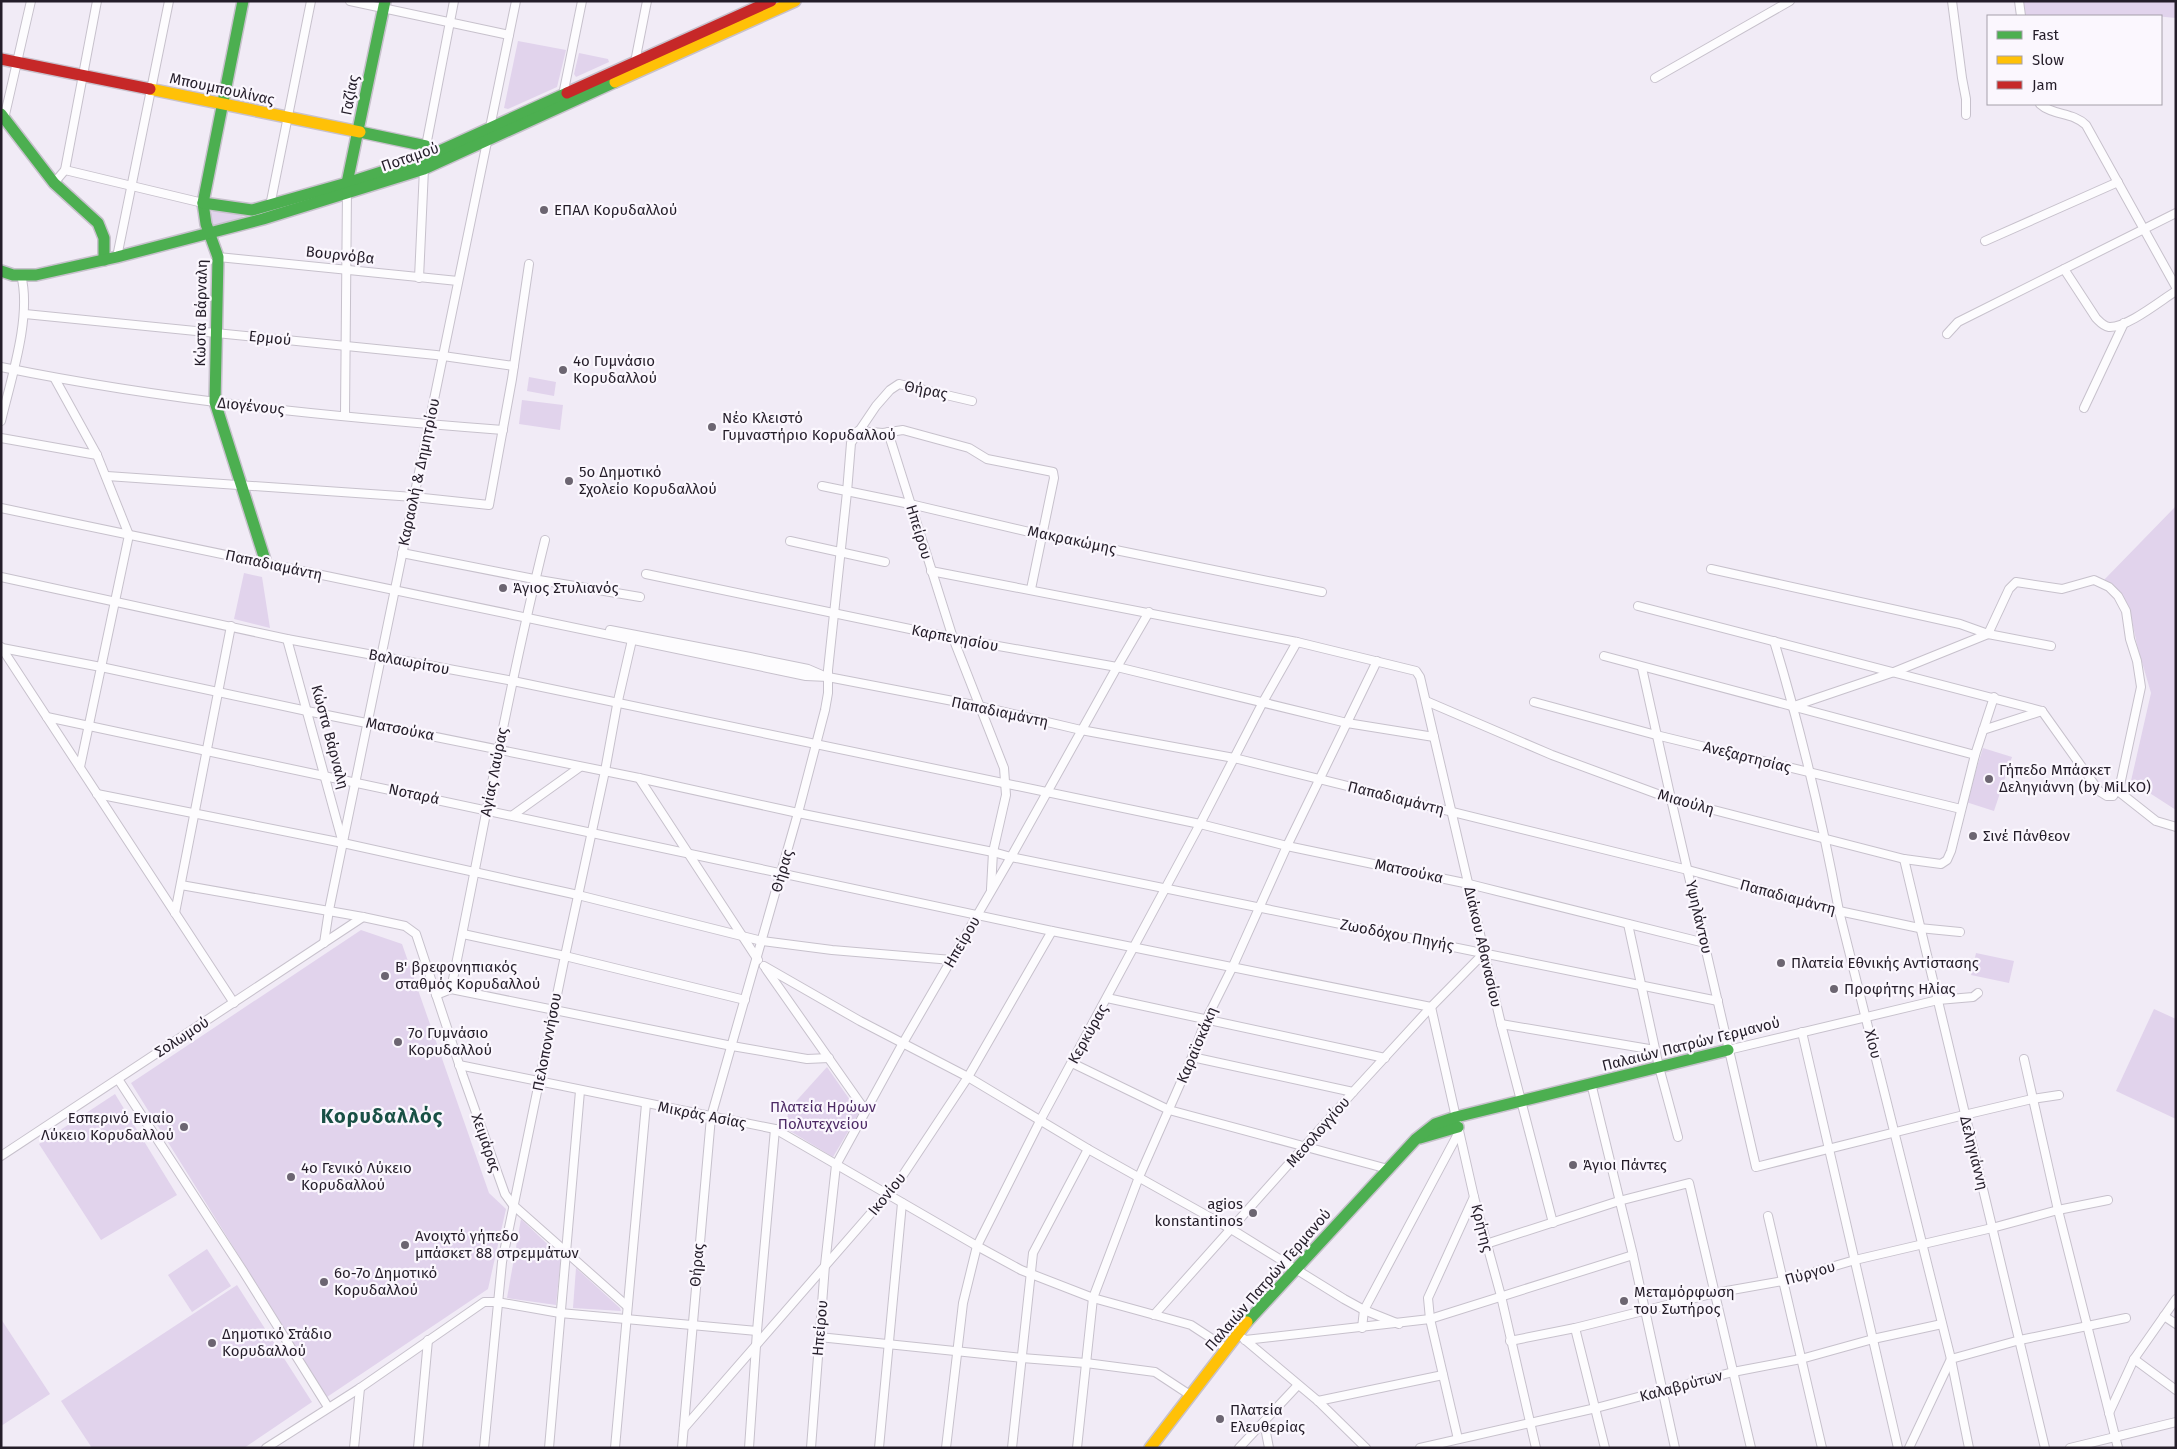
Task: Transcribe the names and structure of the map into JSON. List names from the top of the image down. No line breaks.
{"streets":{"street":["Μπουμπουλίνας","Γαζίας","Ποταμού","Βουρνόβα","Κώστα Βάρναλη","Ερμού","Θήρας","Διογένους","Καραολή & Δημητρίου","Ηπείρου","Μακρακώμης","Παπαδιαμάντη","Καρπενησίου","Βαλαωρίτου","Ματσούκα","Ανεξαρτησίας","Αγίας Λαύρας","Νοταρά","Μιαούλη","Υψηλάντου","Ζωοδόχου Πηγής","Διάκου Αθανασίου","Κερκύρας","Σολωμού","Πελοποννήσου","Παλαιών Πατρών Γερμανού","Χίου","Καραϊσκάκη","Μικράς Ασίας","Μεσολογγίου","Χειμάρας","Δεληγιάννη","Ικονίου","Κρήτης","Πύργου","Καλαβρύτων"]},"crossings":[["Μπουμπουλίνας","Γαζίας"],["Μπουμπουλίνας","Ποταμού"],["Μπουμπουλίνας","Κώστα Βάρναλη"],["Γαζίας","Ποταμού"],["Ποταμού","Κώστα Βάρναλη"],["Ποταμού","Καραολή & Δημητρίου"],["Βουρνόβα","Κώστα Βάρναλη"],["Βουρνόβα","Καραολή & Δημητρίου"],["Κώστα Βάρναλη","Ερμού"],["Κώστα Βάρναλη","Διογένους"],["Κώστα Βάρναλη","Καραολή & Δημητρίου"],["Κώστα Βάρναλη","Παπαδιαμάντη"],["Κώστα Βάρναλη","Βαλαωρίτου"],["Κώστα Βάρναλη","Ματσούκα"],["Κώστα Βάρναλη","Νοταρά"],["Ερμού","Καραολή & Δημητρίου"],["Θήρας","Μακρακώμης"],["Θήρας","Παπαδιαμάντη"],["Θήρας","Καρπενησίου"],["Θήρας","Βαλαωρίτου"],["Θήρας","Ματσούκα"],["Θήρας","Νοταρά"],["Θήρας","Μικράς Ασίας"],["Θήρας","Ικονίου"],["Διογένους","Καραολή & Δημητρίου"],["Καραολή & Δημητρίου","Παπαδιαμάντη"],["Καραολή & Δημητρίου","Βαλαωρίτου"],["Καραολή & Δημητρίου","Ματσούκα"],["Καραολή & Δημητρίου","Νοταρά"],["Καραολή & Δημητρίου","Σολωμού"],["Ηπείρου","Μακρακώμης"],["Ηπείρου","Παπαδιαμάντη"],["Ηπείρου","Καρπενησίου"],["Ηπείρου","Βαλαωρίτου"],["Ηπείρου","Ματσούκα"],["Ηπείρου","Νοταρά"],["Ηπείρου","Ζωοδόχου Πηγής"],["Ηπείρου","Μικράς Ασίας"],["Ηπείρου","Ικονίου"],["Παπαδιαμάντη","Αγίας Λαύρας"],["Παπαδιαμάντη","Υψηλάντου"],["Παπαδιαμάντη","Διάκου Αθανασίου"],["Παπαδιαμάντη","Κερκύρας"],["Παπαδιαμάντη","Πελοποννήσου"],["Παπαδιαμάντη","Χίου"],["Παπαδιαμάντη","Καραϊσκάκη"],["Παπαδιαμάντη","Δεληγιάννη"],["Καρπενησίου","Διάκου Αθανασίου"],["Καρπενησίου","Κερκύρας"],["Καρπενησίου","Καραϊσκάκη"],["Βαλαωρίτου","Ματσούκα"],["Βαλαωρίτου","Αγίας Λαύρας"],["Βαλαωρίτου","Πελοποννήσου"],["Ματσούκα","Αγίας Λαύρας"],["Ματσούκα","Υψηλάντου"],["Ματσούκα","Ζωοδόχου Πηγής"],["Ματσούκα","Διάκου Αθανασίου"],["Ματσούκα","Κερκύρας"],["Ματσούκα","Πελοποννήσου"],["Ματσούκα","Καραϊσκάκη"],["Ανεξαρτησίας","Μιαούλη"],["Ανεξαρτησίας","Υψηλάντου"],["Ανεξαρτησίας","Χίου"],["Αγίας Λαύρας","Νοταρά"],["Νοταρά","Κερκύρας"],["Νοταρά","Πελοποννήσου"],["Νοταρά","Καραϊσκάκη"],["Νοταρά","Μεσολογγίου"],["Νοταρά","Ικονίου"],["Νοταρά","Κρήτης"],["Μιαούλη","Υψηλάντου"],["Μιαούλη","Διάκου Αθανασίου"],["Μιαούλη","Χίου"],["Μιαούλη","Δεληγιάννη"],["Υψηλάντου","Ζωοδόχου Πηγής"],["Υψηλάντου","Παλαιών Πατρών Γερμανού"],["Ζωοδόχου Πηγής","Διάκου Αθανασίου"],["Ζωοδόχου Πηγής","Κερκύρας"],["Ζωοδόχου Πηγής","Καραϊσκάκη"],["Ζωοδόχου Πηγής","Μεσολογγίου"],["Διάκου Αθανασίου","Παλαιών Πατρών Γερμανού"],["Διάκου Αθανασίου","Καραϊσκάκη"],["Διάκου Αθανασίου","Μεσολογγίου"],["Κερκύρας","Μικράς Ασίας"],["Σολωμού","Χειμάρας"],["Πελοποννήσου","Μικράς Ασίας"],["Πελοποννήσου","Χειμάρας"],["Παλαιών Πατρών Γερμανού","Χίου"],["Παλαιών Πατρών Γερμανού","Μικράς Ασίας"],["Παλαιών Πατρών Γερμανού","Δεληγιάννη"],["Παλαιών Πατρών Γερμανού","Κρήτης"],["Χίου","Πύργου"],["Χίου","Καλαβρύτων"],["Καραϊσκάκη","Μικράς Ασίας"],["Μικράς Ασίας","Μεσολογγίου"],["Μικράς Ασίας","Χειμάρας"],["Μικράς Ασίας","Ικονίου"],["Μεσολογγίου","Κρήτης"],["Δεληγιάννη","Πύργου"],["Κρήτης","Πύργου"],["Κρήτης","Καλαβρύτων"]],"districts":["Κορυδαλλός"],"parks":["Πλατεία Ηρώων Πολυτεχνείου"],"places":["ΕΠΑΛ Κορυδαλλού","4ο Γυμνάσιο Κορυδαλλού","Νέο Κλειστό Γυμναστήριο Κορυδαλλού","5ο Δημοτικό Σχολείο Κορυδαλλού","Άγιος Στυλιανός","Γήπεδο Μπάσκετ Δεληγιάννη (by MiLKO)","Σινέ Πάνθεον","Πλατεία Εθνικής Αντίστασης","Β' βρεφονηπιακός σταθμός Κορυδαλλού","Προφήτης Ηλίας","7ο Γυμνάσιο Κορυδαλλού","Εσπερινό Ενιαίο Λύκειο Κορυδαλλού","Άγιοι Πάντες","4ο Γενικό Λύκειο Κορυδαλλού","agios konstantinos","Ανοιχτό γήπεδο μπάσκετ 88 στρεμμάτων","6ο-7ο Δημοτικό Κορυδαλλού","Μεταμόρφωση του Σωτήρος","Δημοτικό Στάδιο Κορυδαλλού","Πλατεία Ελευθερίας"],"legend":["Fast","Slow","Jam"]}
